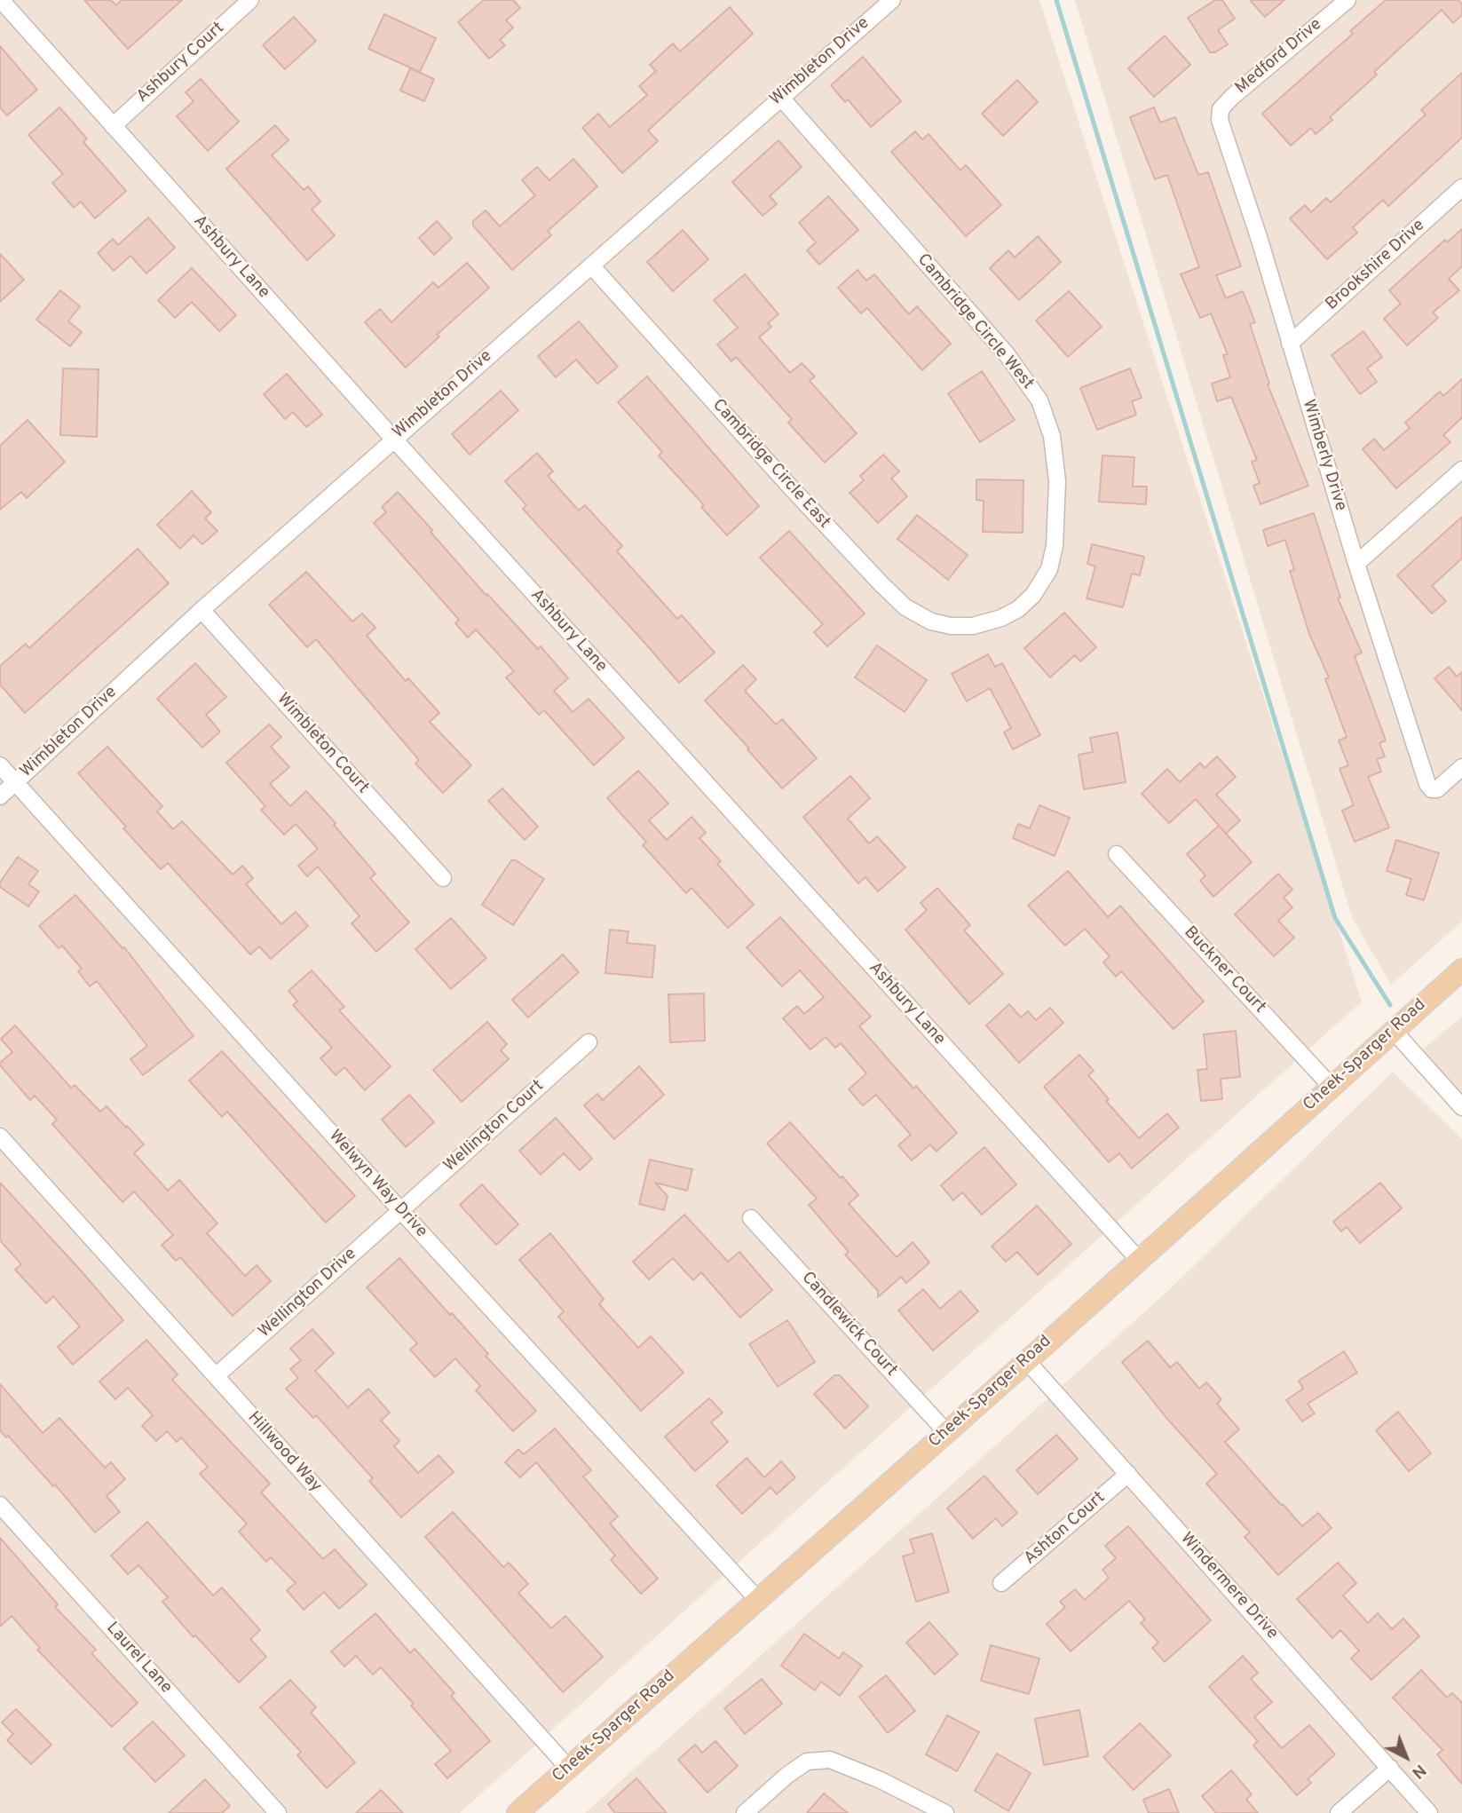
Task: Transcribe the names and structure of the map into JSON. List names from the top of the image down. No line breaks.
{"streets":{"main road":["Cheek-Sparger Road"],"street":["Medford Drive","Wimbleton Drive","Ashbury Court","Ashbury Lane","Brookshire Drive","Cambridge Circle West","Wimberly Drive","Cambridge Circle East","Wimbleton Court","Buckner Court","Wellington Court","Welwyn Way Drive","Wellington Drive","Candlewick Court","Hillwood Way","Ashton Court","Windermere Drive","Laurel Lane"]},"crossings":[["Medford Drive","Wimberly Drive"],["Wimbleton Drive","Ashbury Lane"],["Wimbleton Drive","Cambridge Circle West"],["Wimbleton Drive","Cambridge Circle East"],["Wimbleton Drive","Wimbleton Court"],["Wimbleton Drive","Welwyn Way Drive"],["Ashbury Court","Ashbury Lane"],["Ashbury Lane","Cheek-Sparger Road"],["Brookshire Drive","Wimberly Drive"],["Cambridge Circle West","Cambridge Circle East"],["Buckner Court","Cheek-Sparger Road"],["Cheek-Sparger Road","Welwyn Way Drive"],["Cheek-Sparger Road","Candlewick Court"],["Cheek-Sparger Road","Hillwood Way"],["Cheek-Sparger Road","Windermere Drive"],["Wellington Court","Welwyn Way Drive"],["Wellington Court","Wellington Drive"],["Welwyn Way Drive","Wellington Drive"],["Wellington Drive","Hillwood Way"],["Ashton Court","Windermere Drive"]],"north":"bottom right"}
